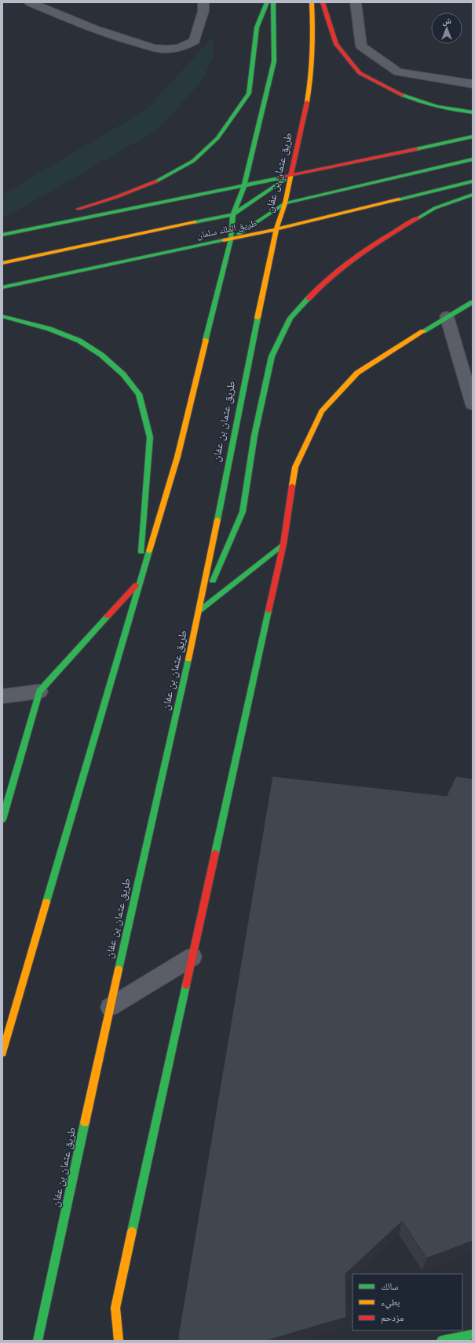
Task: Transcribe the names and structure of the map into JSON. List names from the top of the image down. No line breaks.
{"streets":{"street":["طريق عثمان بن عفان","طريق الملك سلمان"]},"crossings":[["طريق عثمان بن عفان","طريق الملك سلمان"]],"legend":["سالك","بطيء","مزدحم"],"north":"top"}
